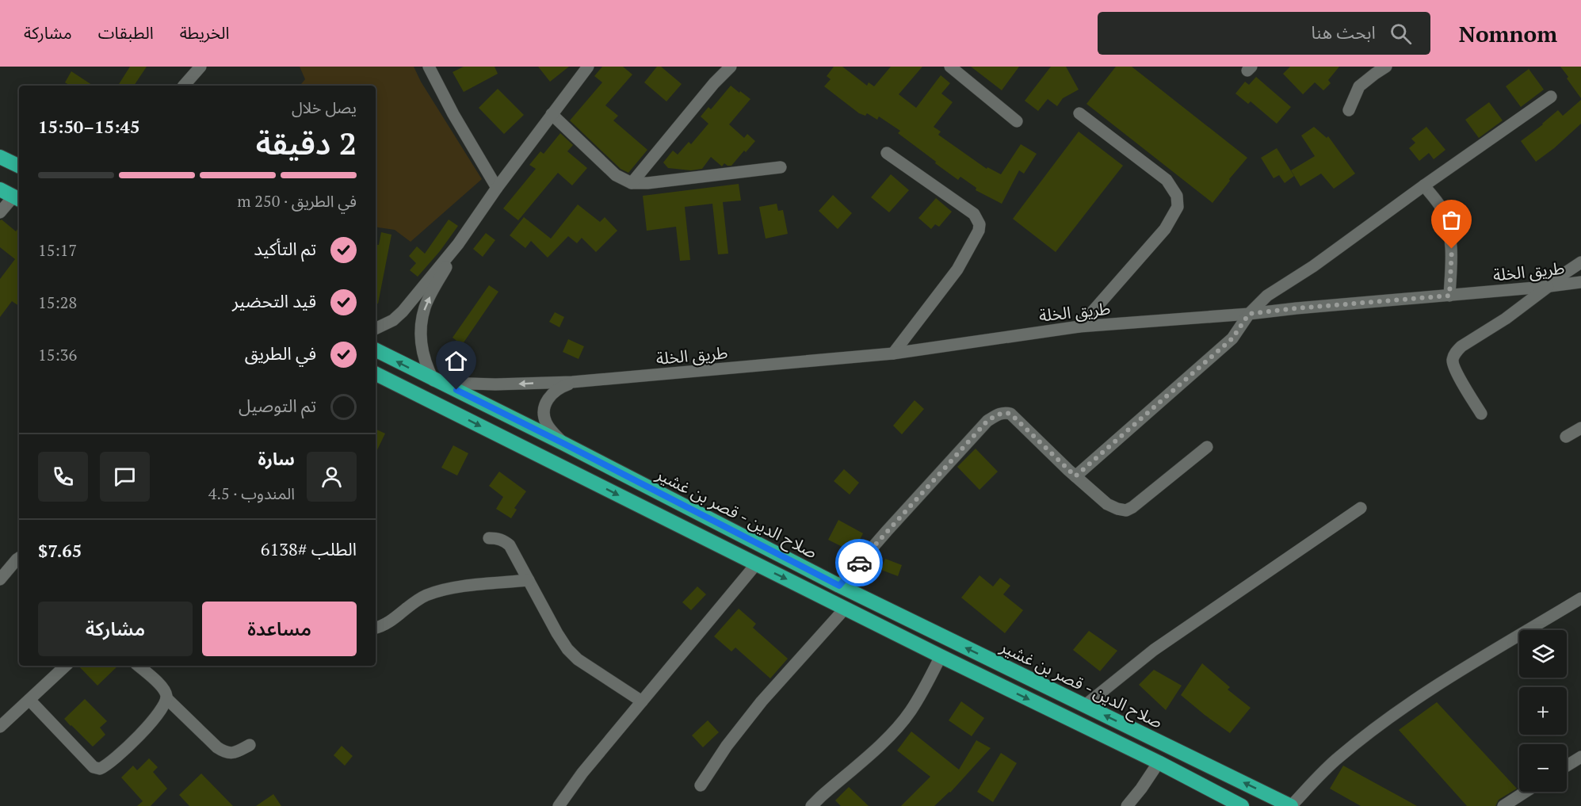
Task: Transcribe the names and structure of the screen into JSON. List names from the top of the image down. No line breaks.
{"streets":{"highway":["صلاح الدين - قصر بن غشير"],"street":["طريق الخلة"]},"crossings":[["طريق الخلة","صلاح الدين - قصر بن غشير"]],"page":{"header":"Nomnom","search":"ابحث هنا","nav":["الخريطة","الطبقات","مشاركة"],"heading":["2 دقيقة","يصل خلال","15:45–15:50"],"panel":["سارة","المندوب · 4.5","الطلب #6138","$7.65"],"bar":"في الطريق · 250 m","list":[["تم التأكيد","15:17"],["قيد التحضير","15:28"],["في الطريق","15:36"],"تم التوصيل"],"buttons":["مساعدة","مشاركة"],"map_buttons":["+","−"]}}
